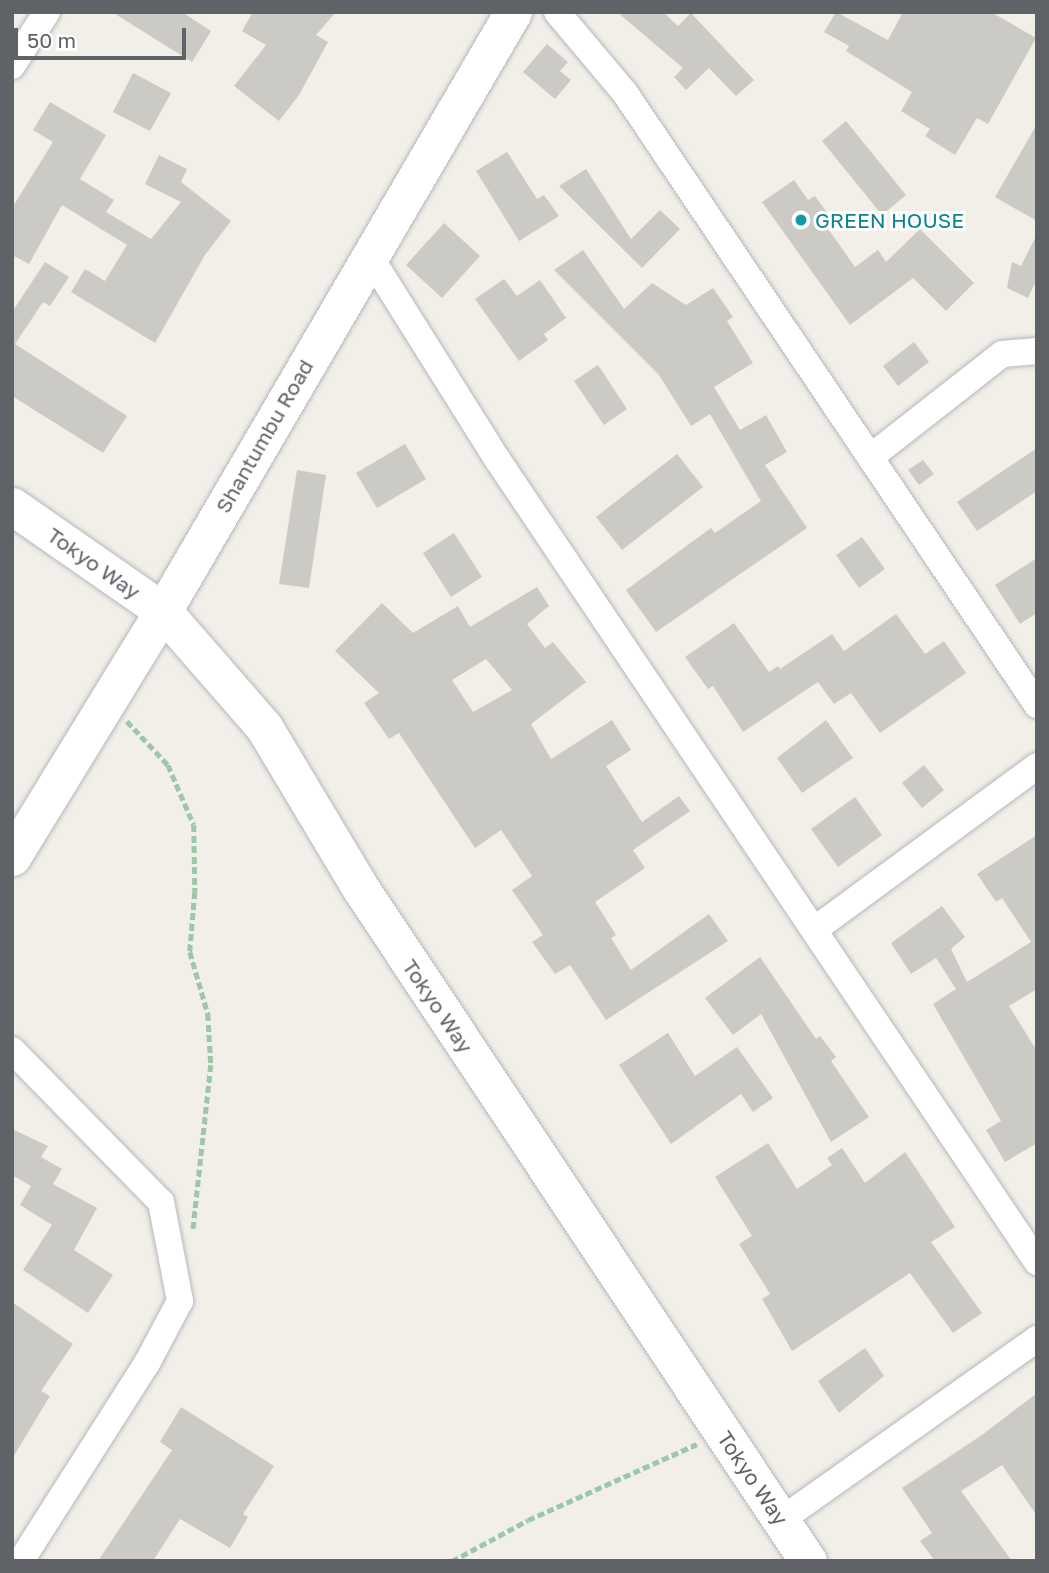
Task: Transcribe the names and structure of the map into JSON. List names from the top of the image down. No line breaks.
{"streets":{"main road":["Shantumbu Road","Tokyo Way"]},"crossings":[["Shantumbu Road","Tokyo Way"]],"places":["GREEN HOUSE"],"scale_bar":"50 m"}
